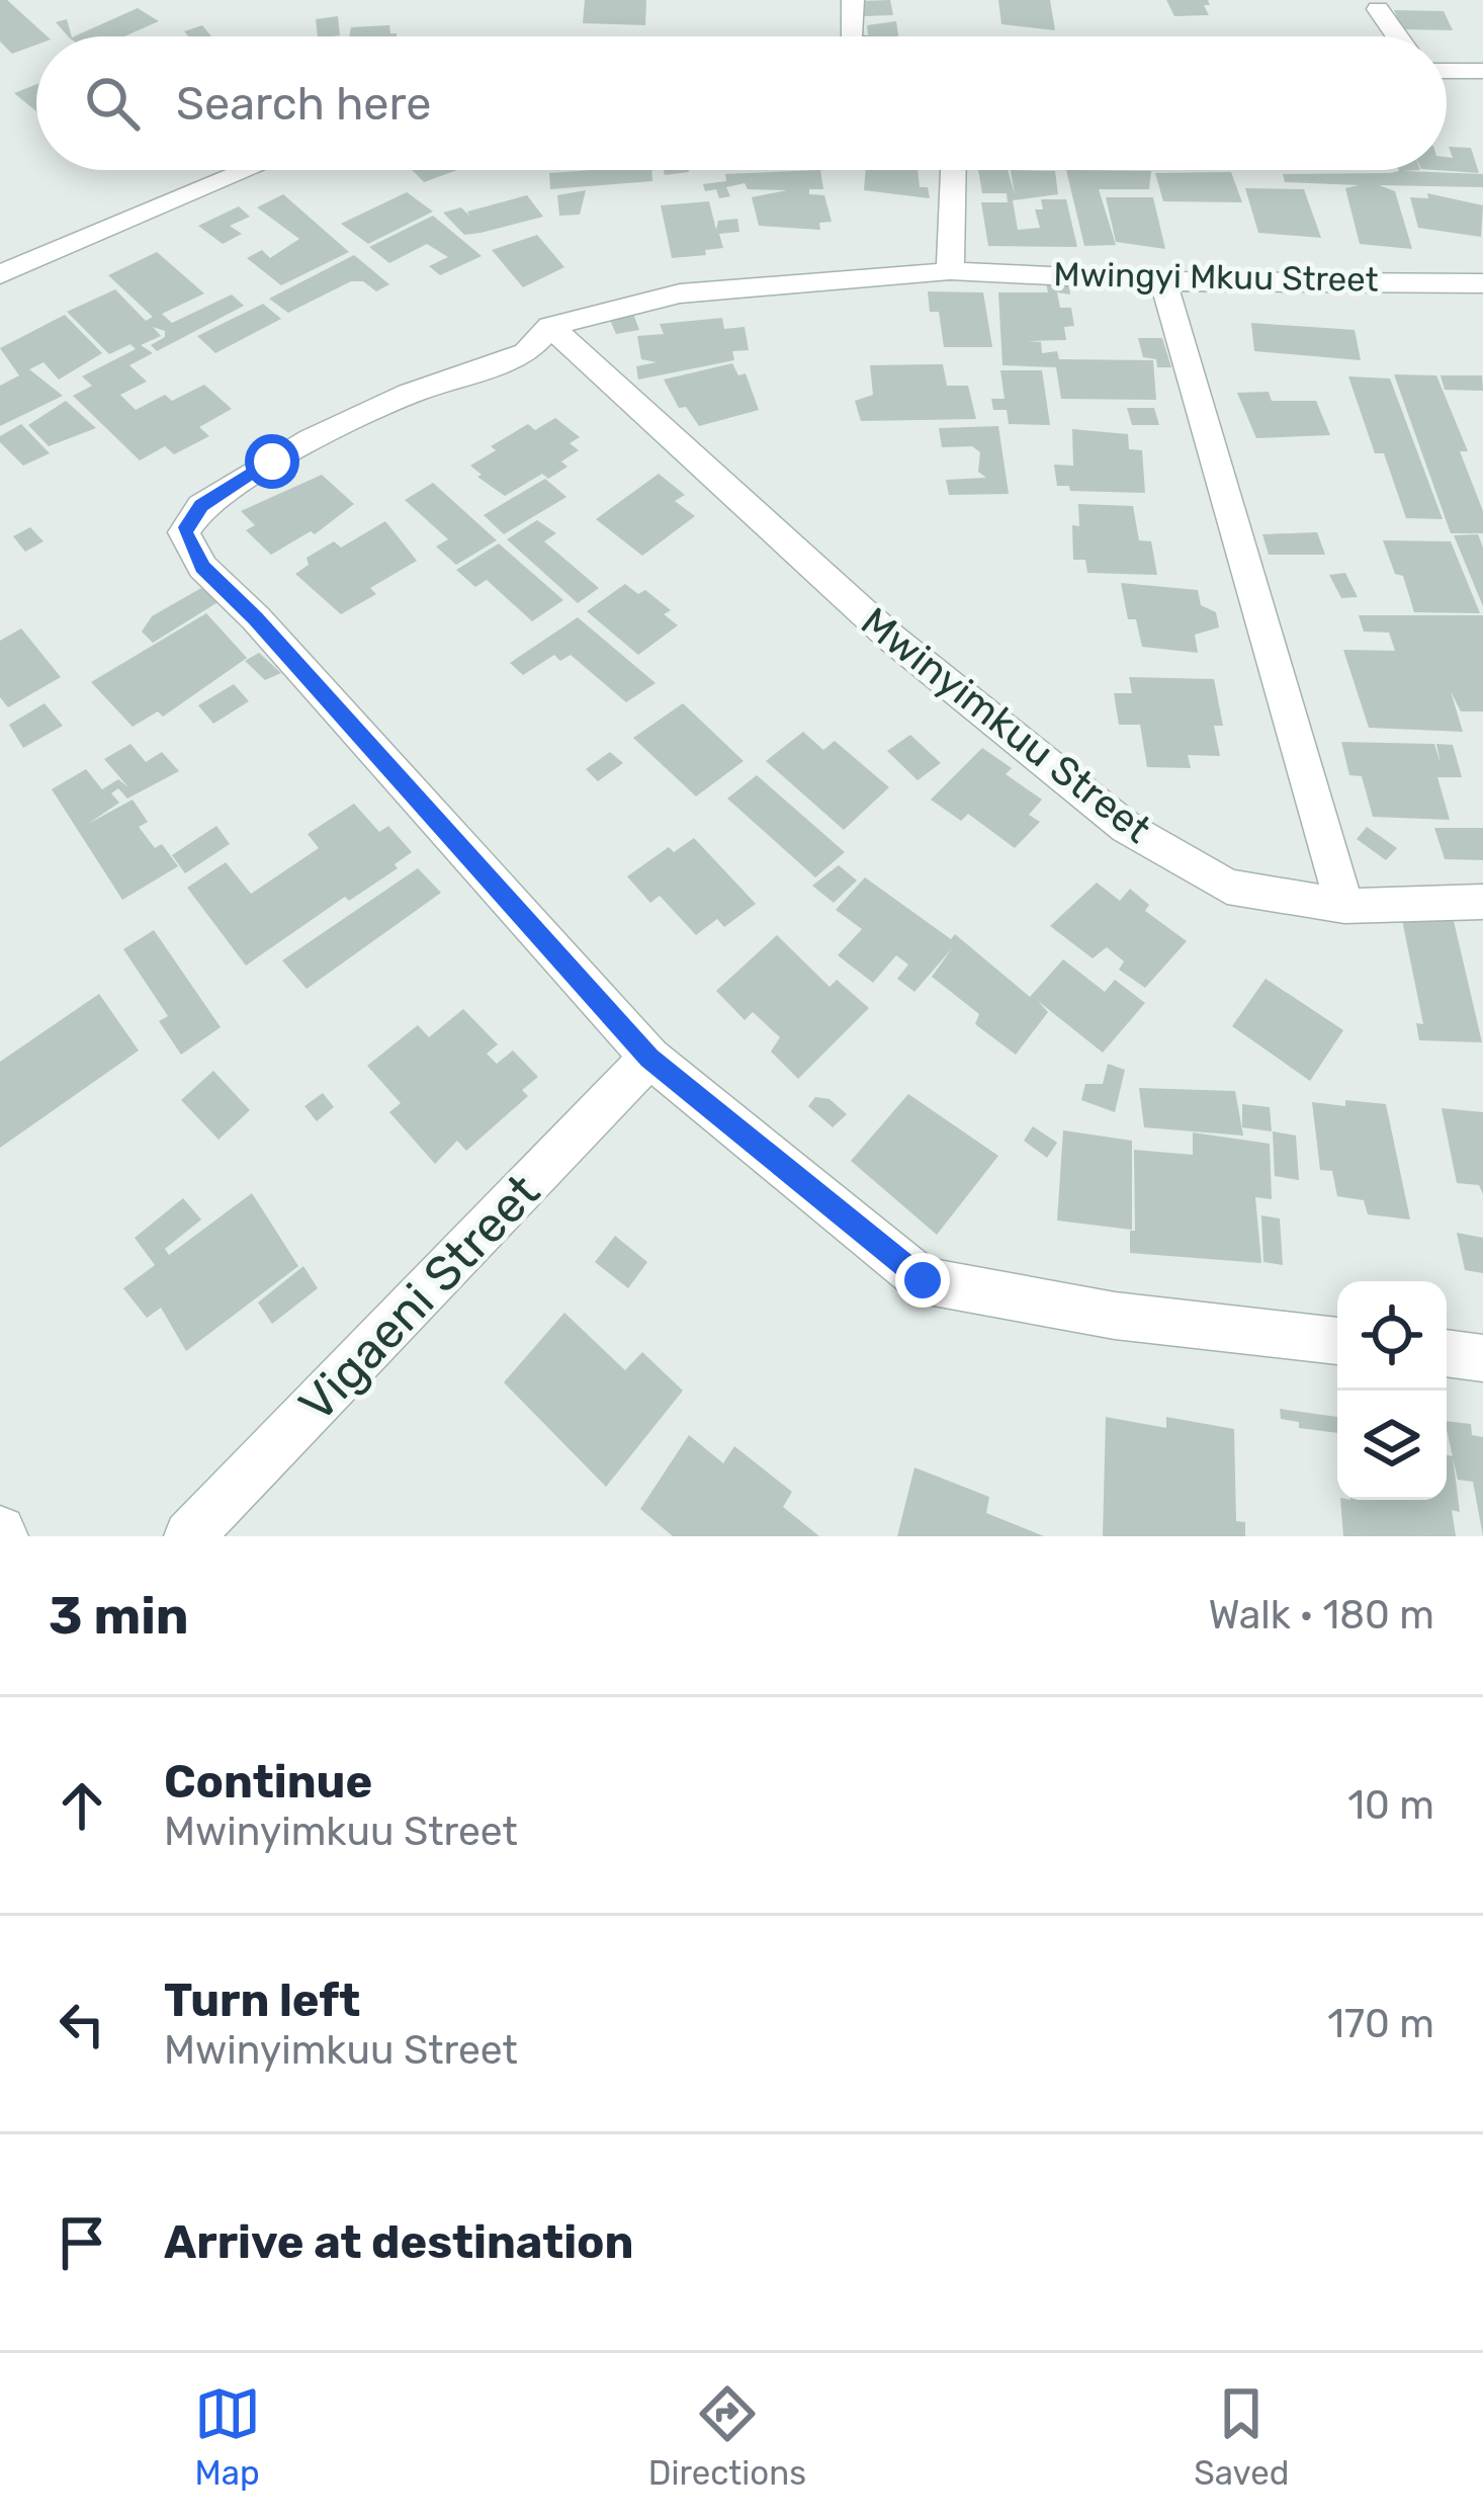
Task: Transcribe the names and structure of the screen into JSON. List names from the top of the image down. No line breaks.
{"streets":{"street":["Mwingyi Mkuu Street","Mwinyimkuu Street","Vigaeni Street"]},"page":{"search":"Search here","heading":["3 min","Walk · 180 m"],"list":[["Continue","Mwinyimkuu Street","10 m"],["Turn left","Mwinyimkuu Street","170 m"],"Arrive at destination"],"nav":["Map","Directions","Saved"]}}
